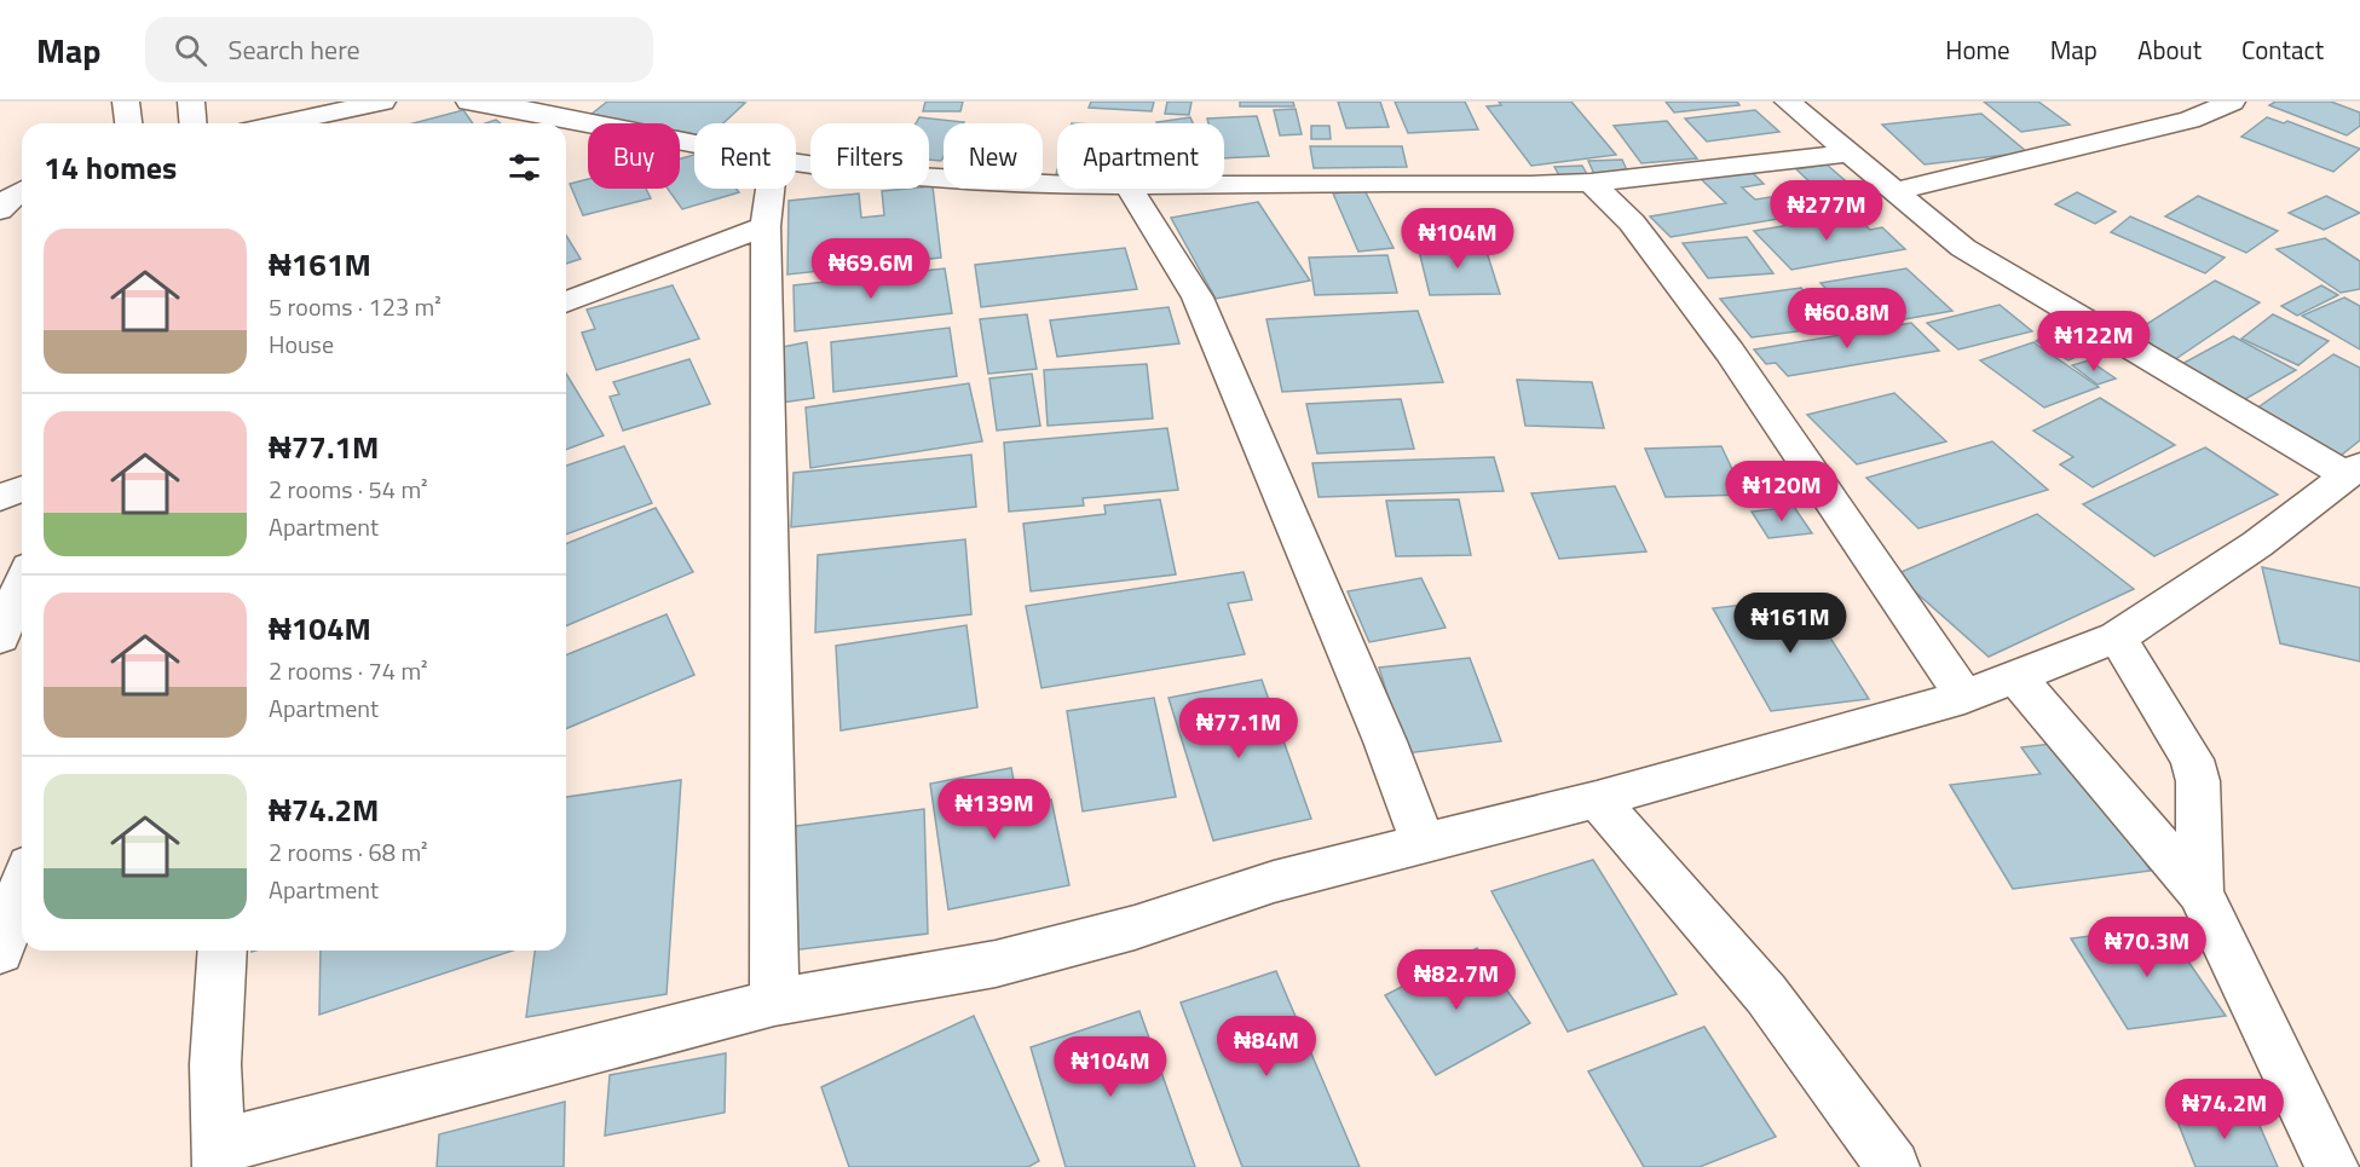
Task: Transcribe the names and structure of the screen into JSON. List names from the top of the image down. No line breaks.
{"page":{"header":"Map","search":"Search here","nav":["Home","Map","About","Contact"],"chip":["Buy","Rent","Filters","New","Apartment"],"heading":"14 homes","price":["₦277M","₦104M","₦69.6M","₦60.8M","₦122M","₦120M","₦161M","₦77.1M","₦139M","₦70.3M","₦82.7M","₦84M","₦104M","₦74.2M"],"list":[{"name":"₦161M","note":"5 rooms · 123 m² · House"},{"name":"₦77.1M","note":"2 rooms · 54 m² · Apartment"},{"name":"₦104M","note":"2 rooms · 74 m² · Apartment"},{"name":"₦74.2M","note":"2 rooms · 68 m² · Apartment"}]}}
